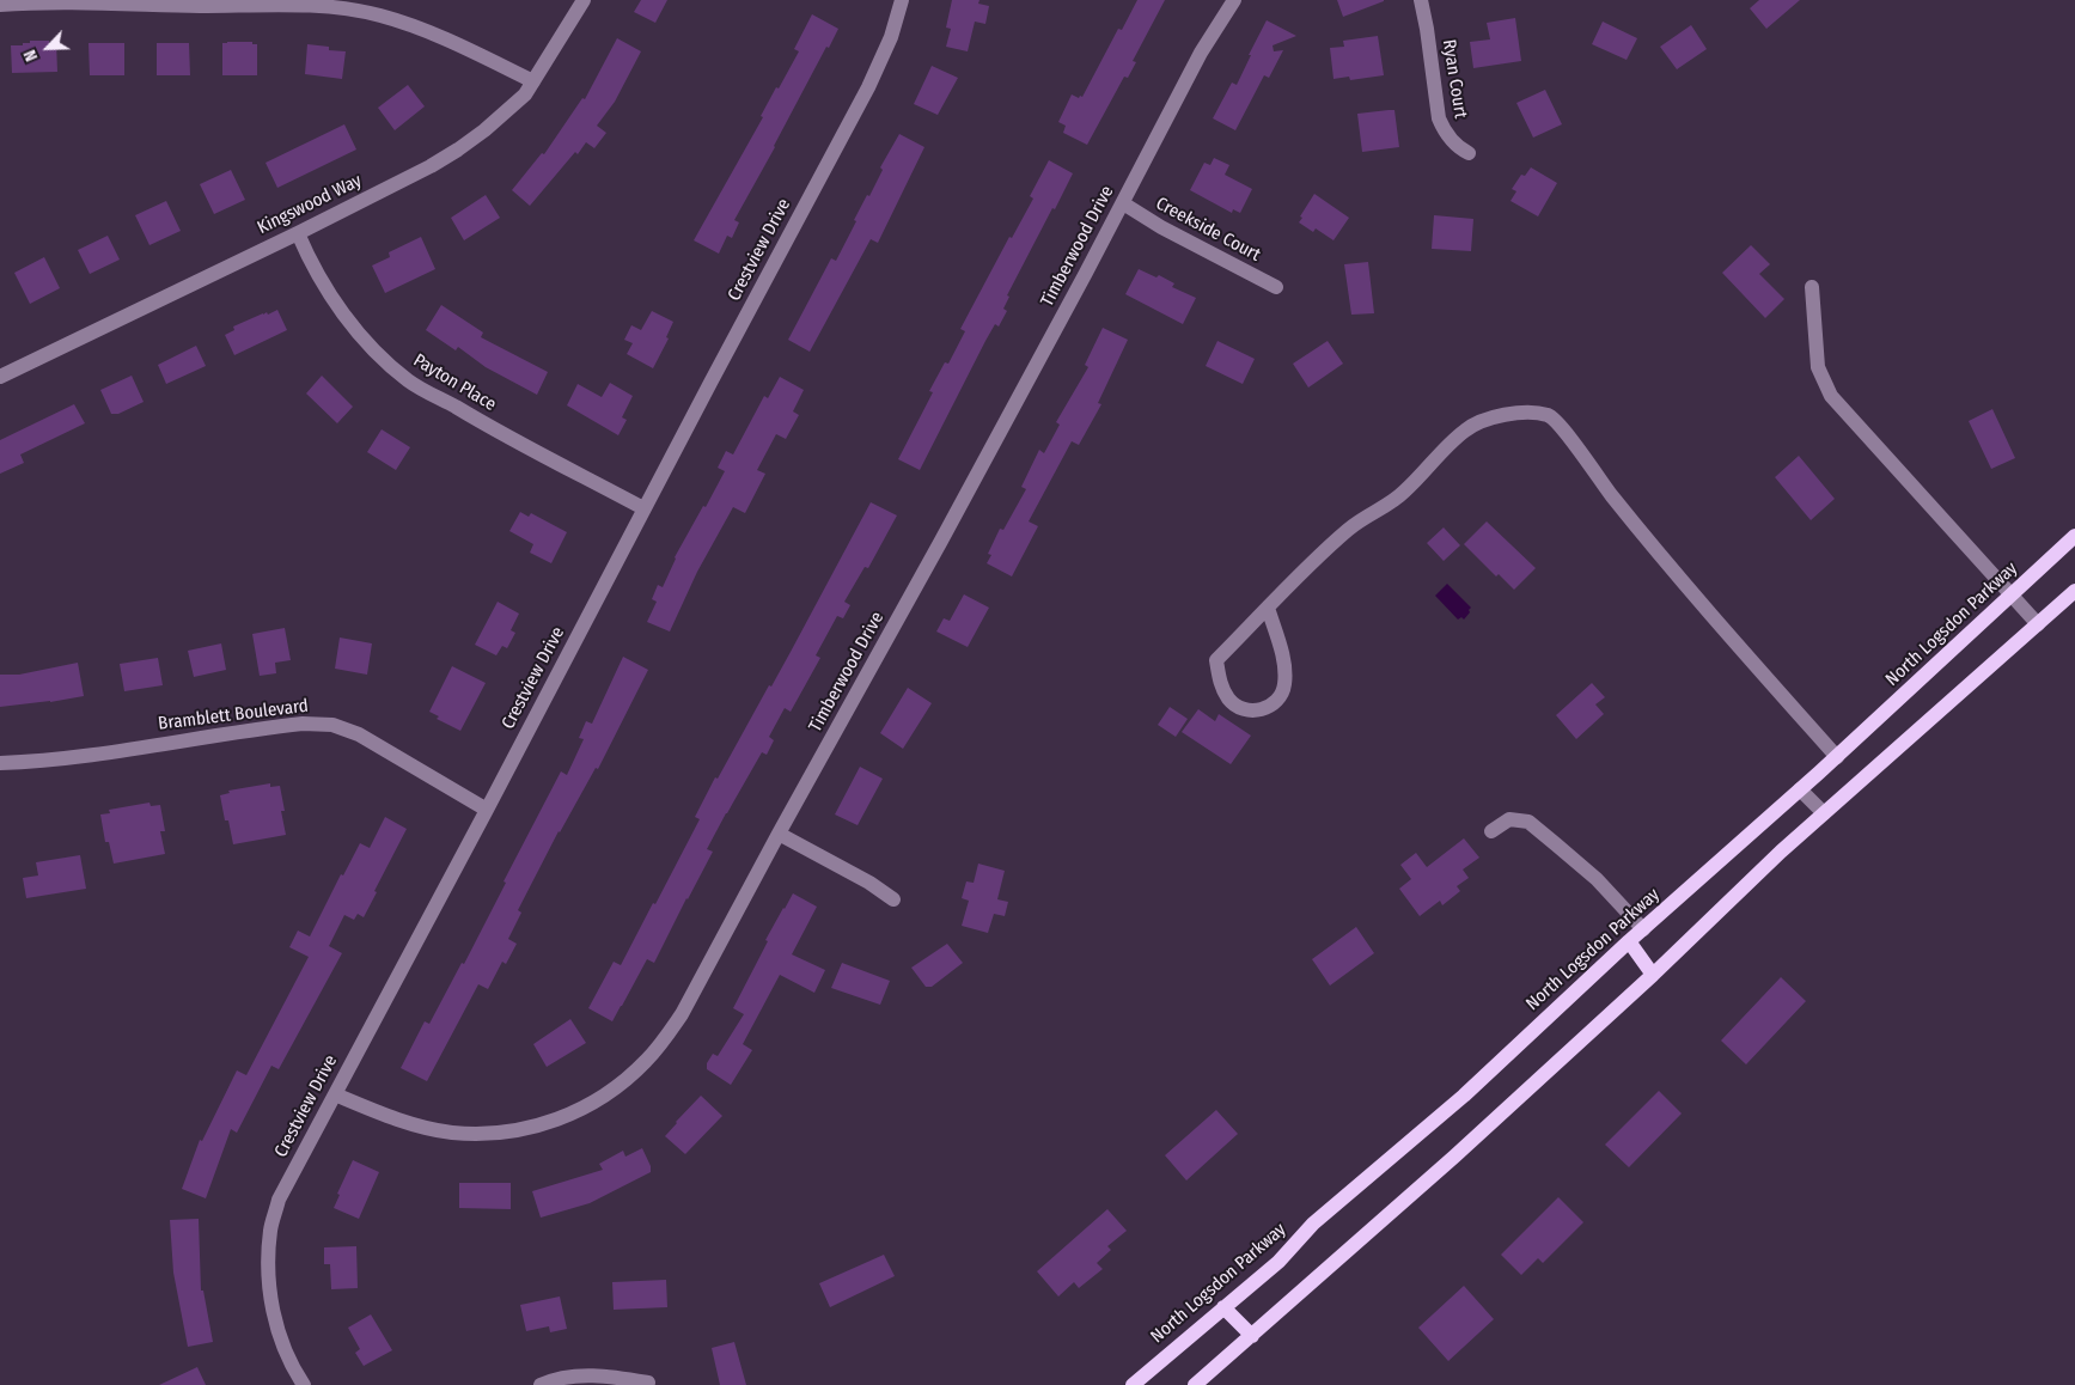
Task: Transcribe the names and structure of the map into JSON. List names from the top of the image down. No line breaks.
{"streets":{"main road":["North Logsdon Parkway"],"street":["Ryan Court","Kingswood Way","Creekside Court","Timberwood Drive","Crestview Drive","Payton Place","Bramblett Boulevard"]},"crossings":[["Kingswood Way","Payton Place"],["Creekside Court","Timberwood Drive"],["Timberwood Drive","Crestview Drive"],["Crestview Drive","Payton Place"],["Crestview Drive","Bramblett Boulevard"]],"north":"bottom left"}
